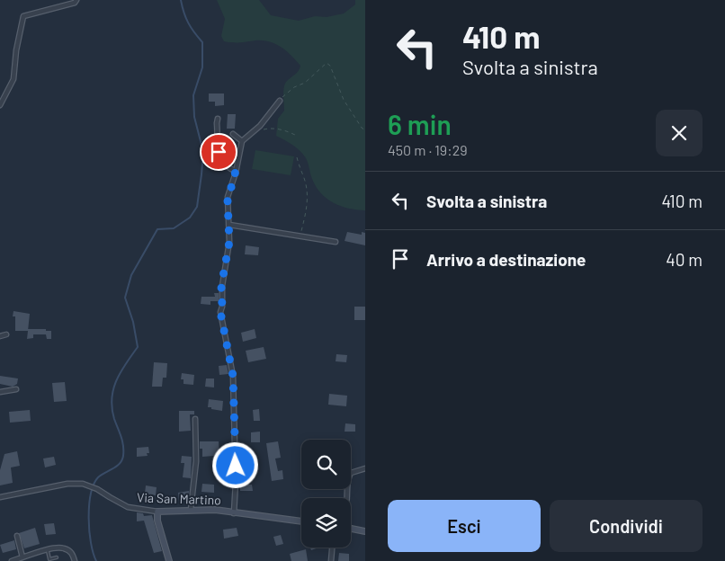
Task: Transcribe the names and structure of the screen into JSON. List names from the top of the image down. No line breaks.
{"streets":{"street":["Via San Martino"]},"page":{"turn":["410 m","Svolta a sinistra"],"heading":["6 min","450 m · 19:29"],"list":[{"name":"Svolta a sinistra","value":"410 m"},{"name":"Arrivo a destinazione","value":"40 m"}],"buttons":["Esci","Condividi"]}}
